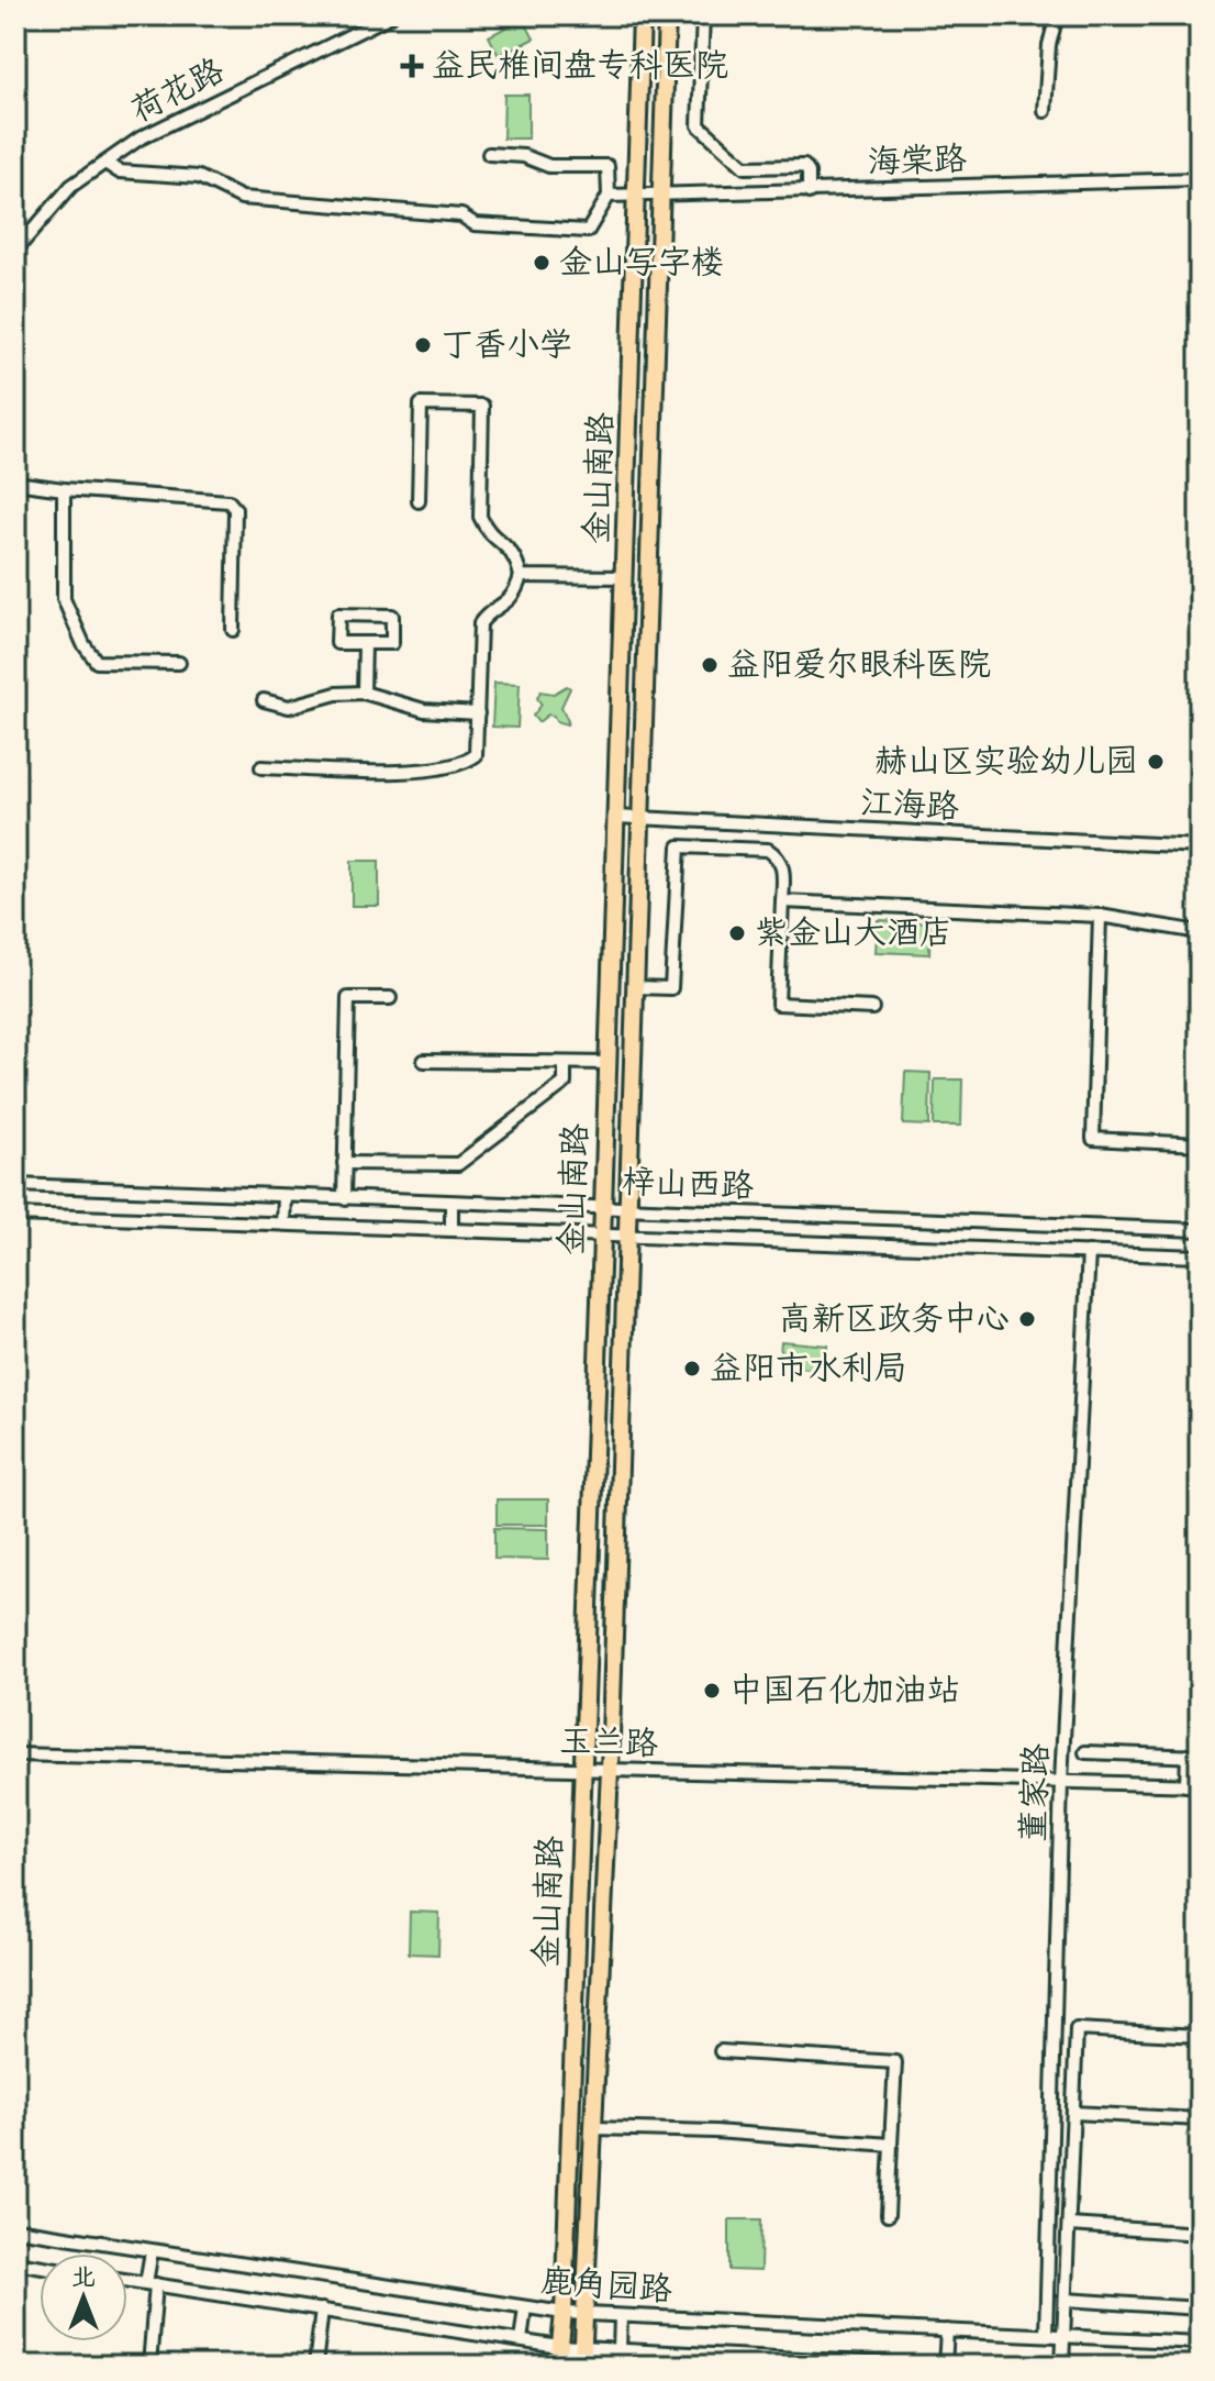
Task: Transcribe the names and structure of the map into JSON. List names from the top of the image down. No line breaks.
{"streets":{"highway":["金山南路"],"street":["荷花路","海棠路","江海路","梓山西路","玉兰路","董家路","鹿角园路"]},"crossings":[["海棠路","金山南路"],["金山南路","江海路"],["金山南路","梓山西路"],["金山南路","玉兰路"],["金山南路","鹿角园路"],["梓山西路","董家路"],["玉兰路","董家路"],["董家路","鹿角园路"]],"places":{"health":["益民椎间盘专科医院"],"other":["金山写字楼","丁香小学","益阳爱尔眼科医院","赫山区实验幼儿园","紫金山大酒店","高新区政务中心","益阳市水利局","中国石化加油站"]},"north":"top"}
